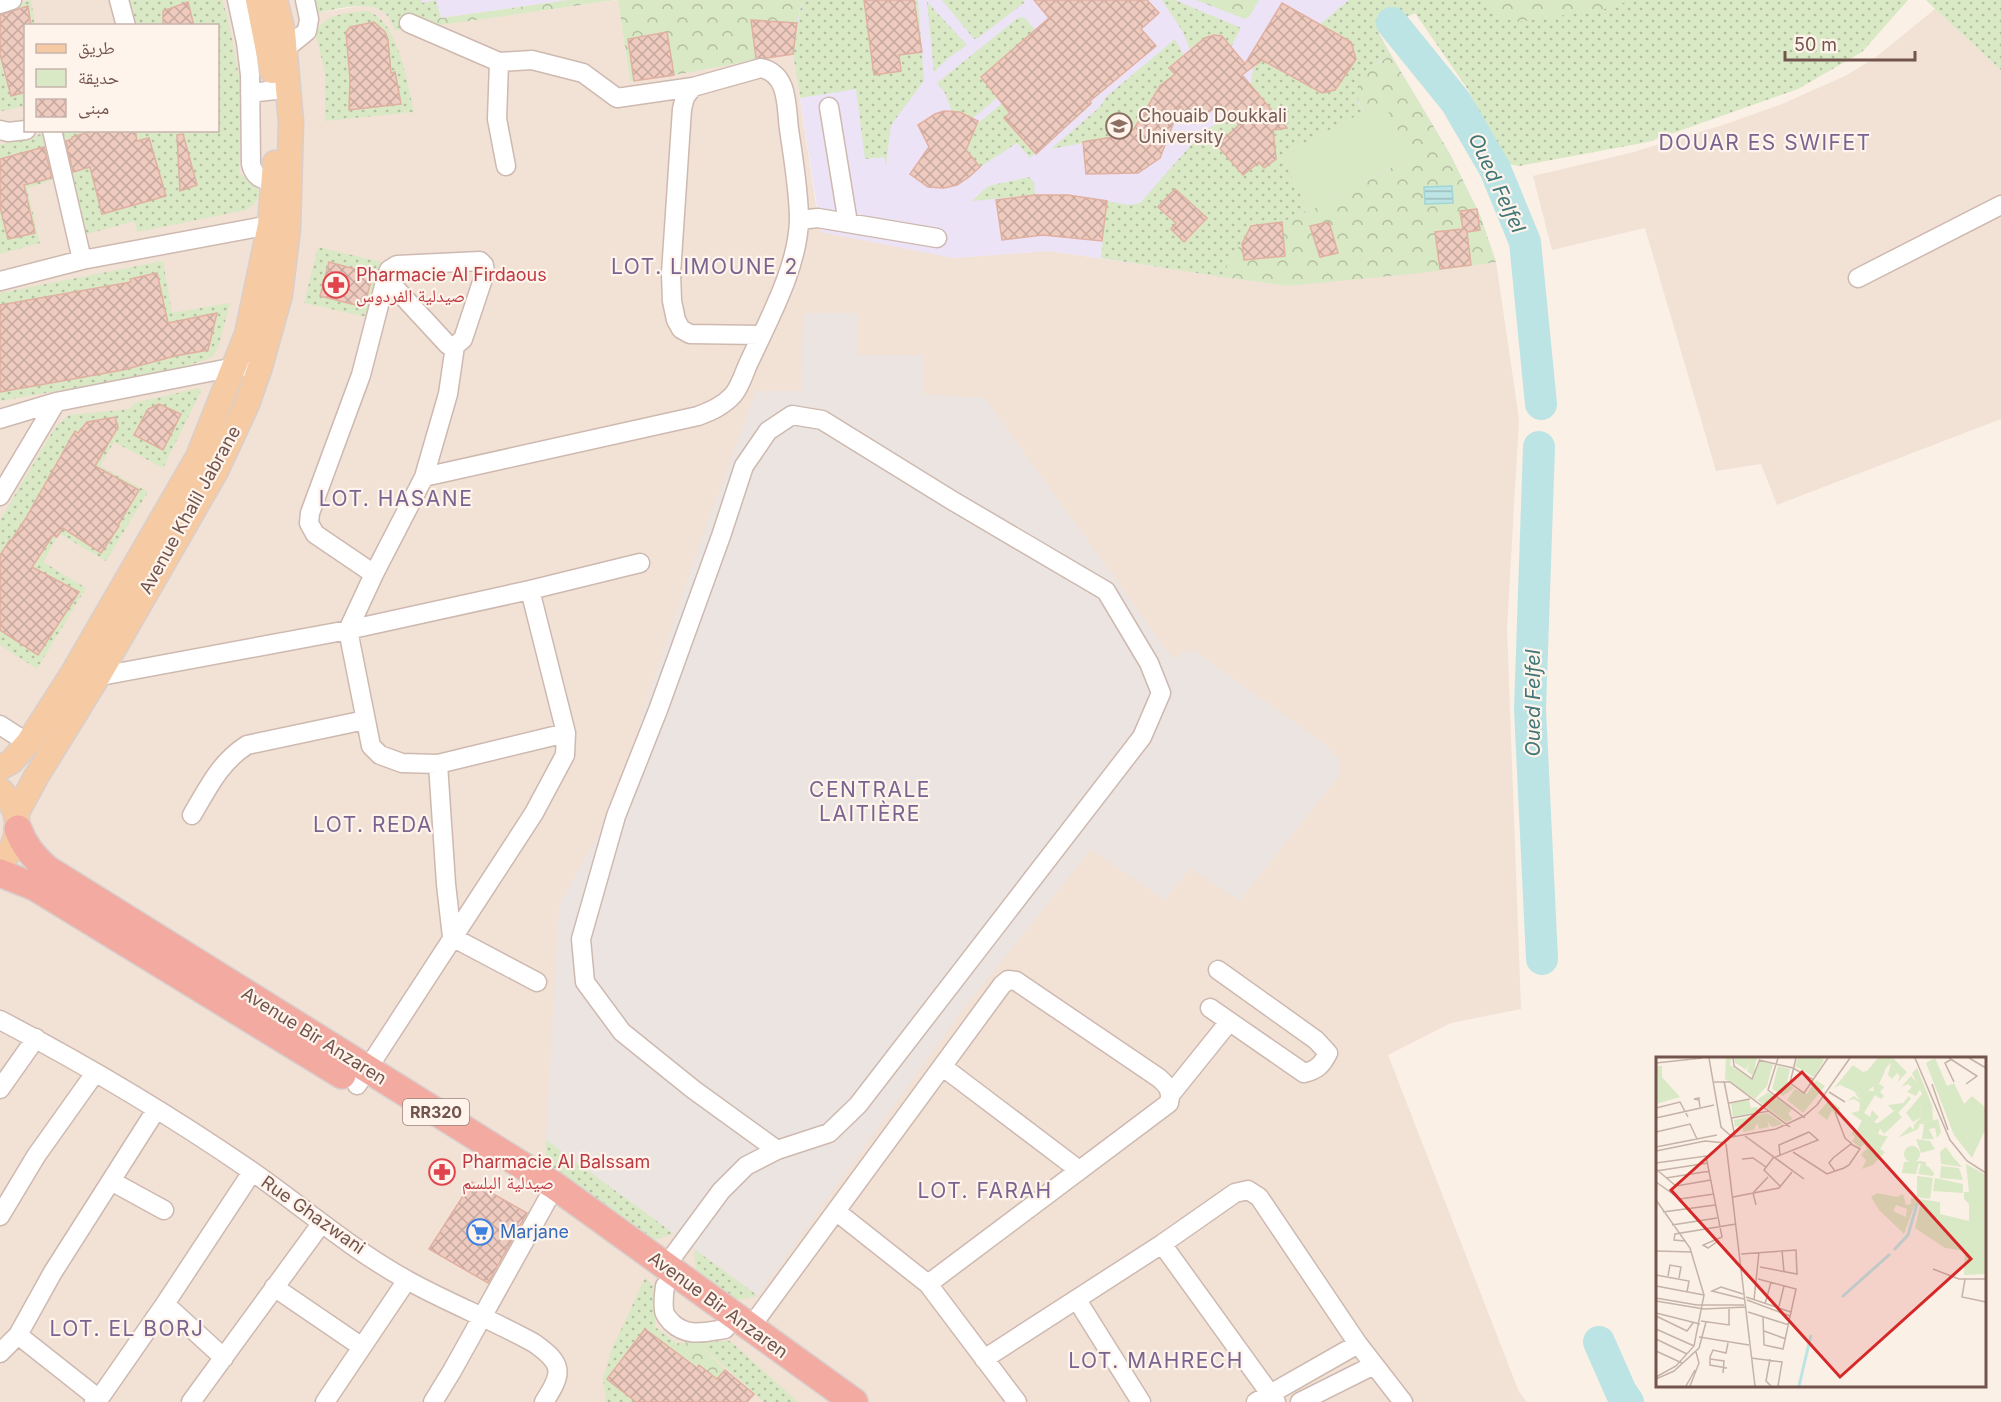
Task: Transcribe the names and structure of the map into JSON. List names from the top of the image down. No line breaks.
{"streets":{"highway":["Avenue Bir Anzaren","RR320"],"main road":["Avenue Khalil Jabrane"],"street":["Rue Ghazwani"]},"crossings":[["Avenue Khalil Jabrane","Avenue Bir Anzaren"],["Avenue Khalil Jabrane","RR320"],["Avenue Bir Anzaren","RR320"]],"districts":["DOUAR ES SWIFET","LOT. LIMOUNE 2","LOT. HASANE","CENTRALE LAITIÈRE","LOT. REDA","LOT. FARAH","LOT. EL BORJ","LOT. MAHRECH"],"water":["Oued Felfel"],"places":{"school or university":["Chouaib Doukkali University"],"pharmacy":["Pharmacie Al Firdaous صيدلية الفردوس","Pharmacie Al Balssam صيدلية البلسم"],"supermarket":["Marjane"]},"legend":["طريق","حديقة","مبنى"],"scale_bar":"50 m"}
